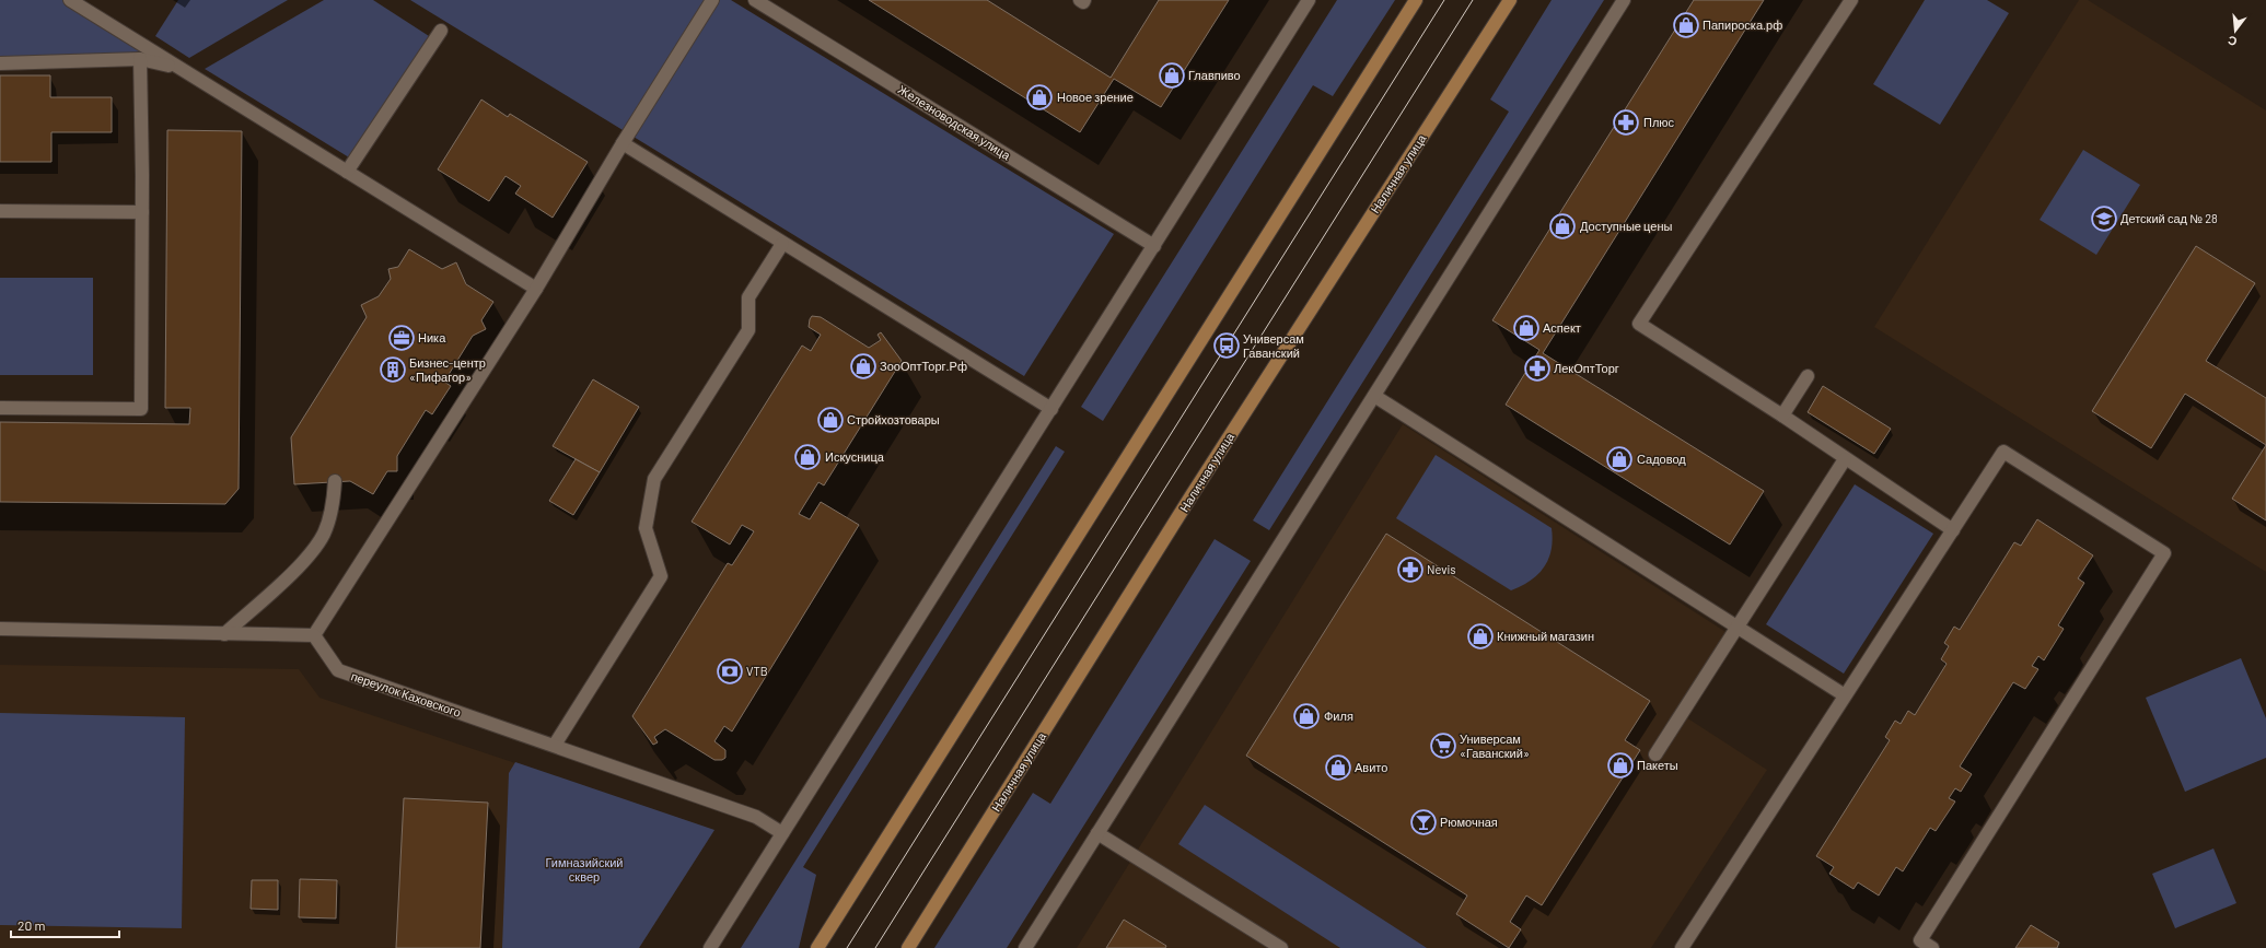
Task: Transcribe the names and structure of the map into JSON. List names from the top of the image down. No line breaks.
{"streets":{"main road":["Наличная улица"],"street":["Железноводская улица","переулок Каховского"]},"parks":["Гимназийский сквер"],"places":{"shop":["Папироска.рф","Главпиво","Новое зрение","Доступные цены","Аспект","ЗооОптТорг.Рф","Стройхозтовары","Искусница","Садовод","Книжный магазин","Филя","Пакеты","Авито"],"pharmacy":["Плюс","ЛекОптТорг","Nevis"],"school or university":["Детский сад № 28"],"office":["Ника"],"bus stop":["Универсам Гаванский"],"building":["Бизнес-центр «Пифагор»"],"bank":["VTB"],"supermarket":["Универсам «Гаванский»"],"bar":["Рюмочная"]},"scale_bar":"20 m","north":"bottom"}
